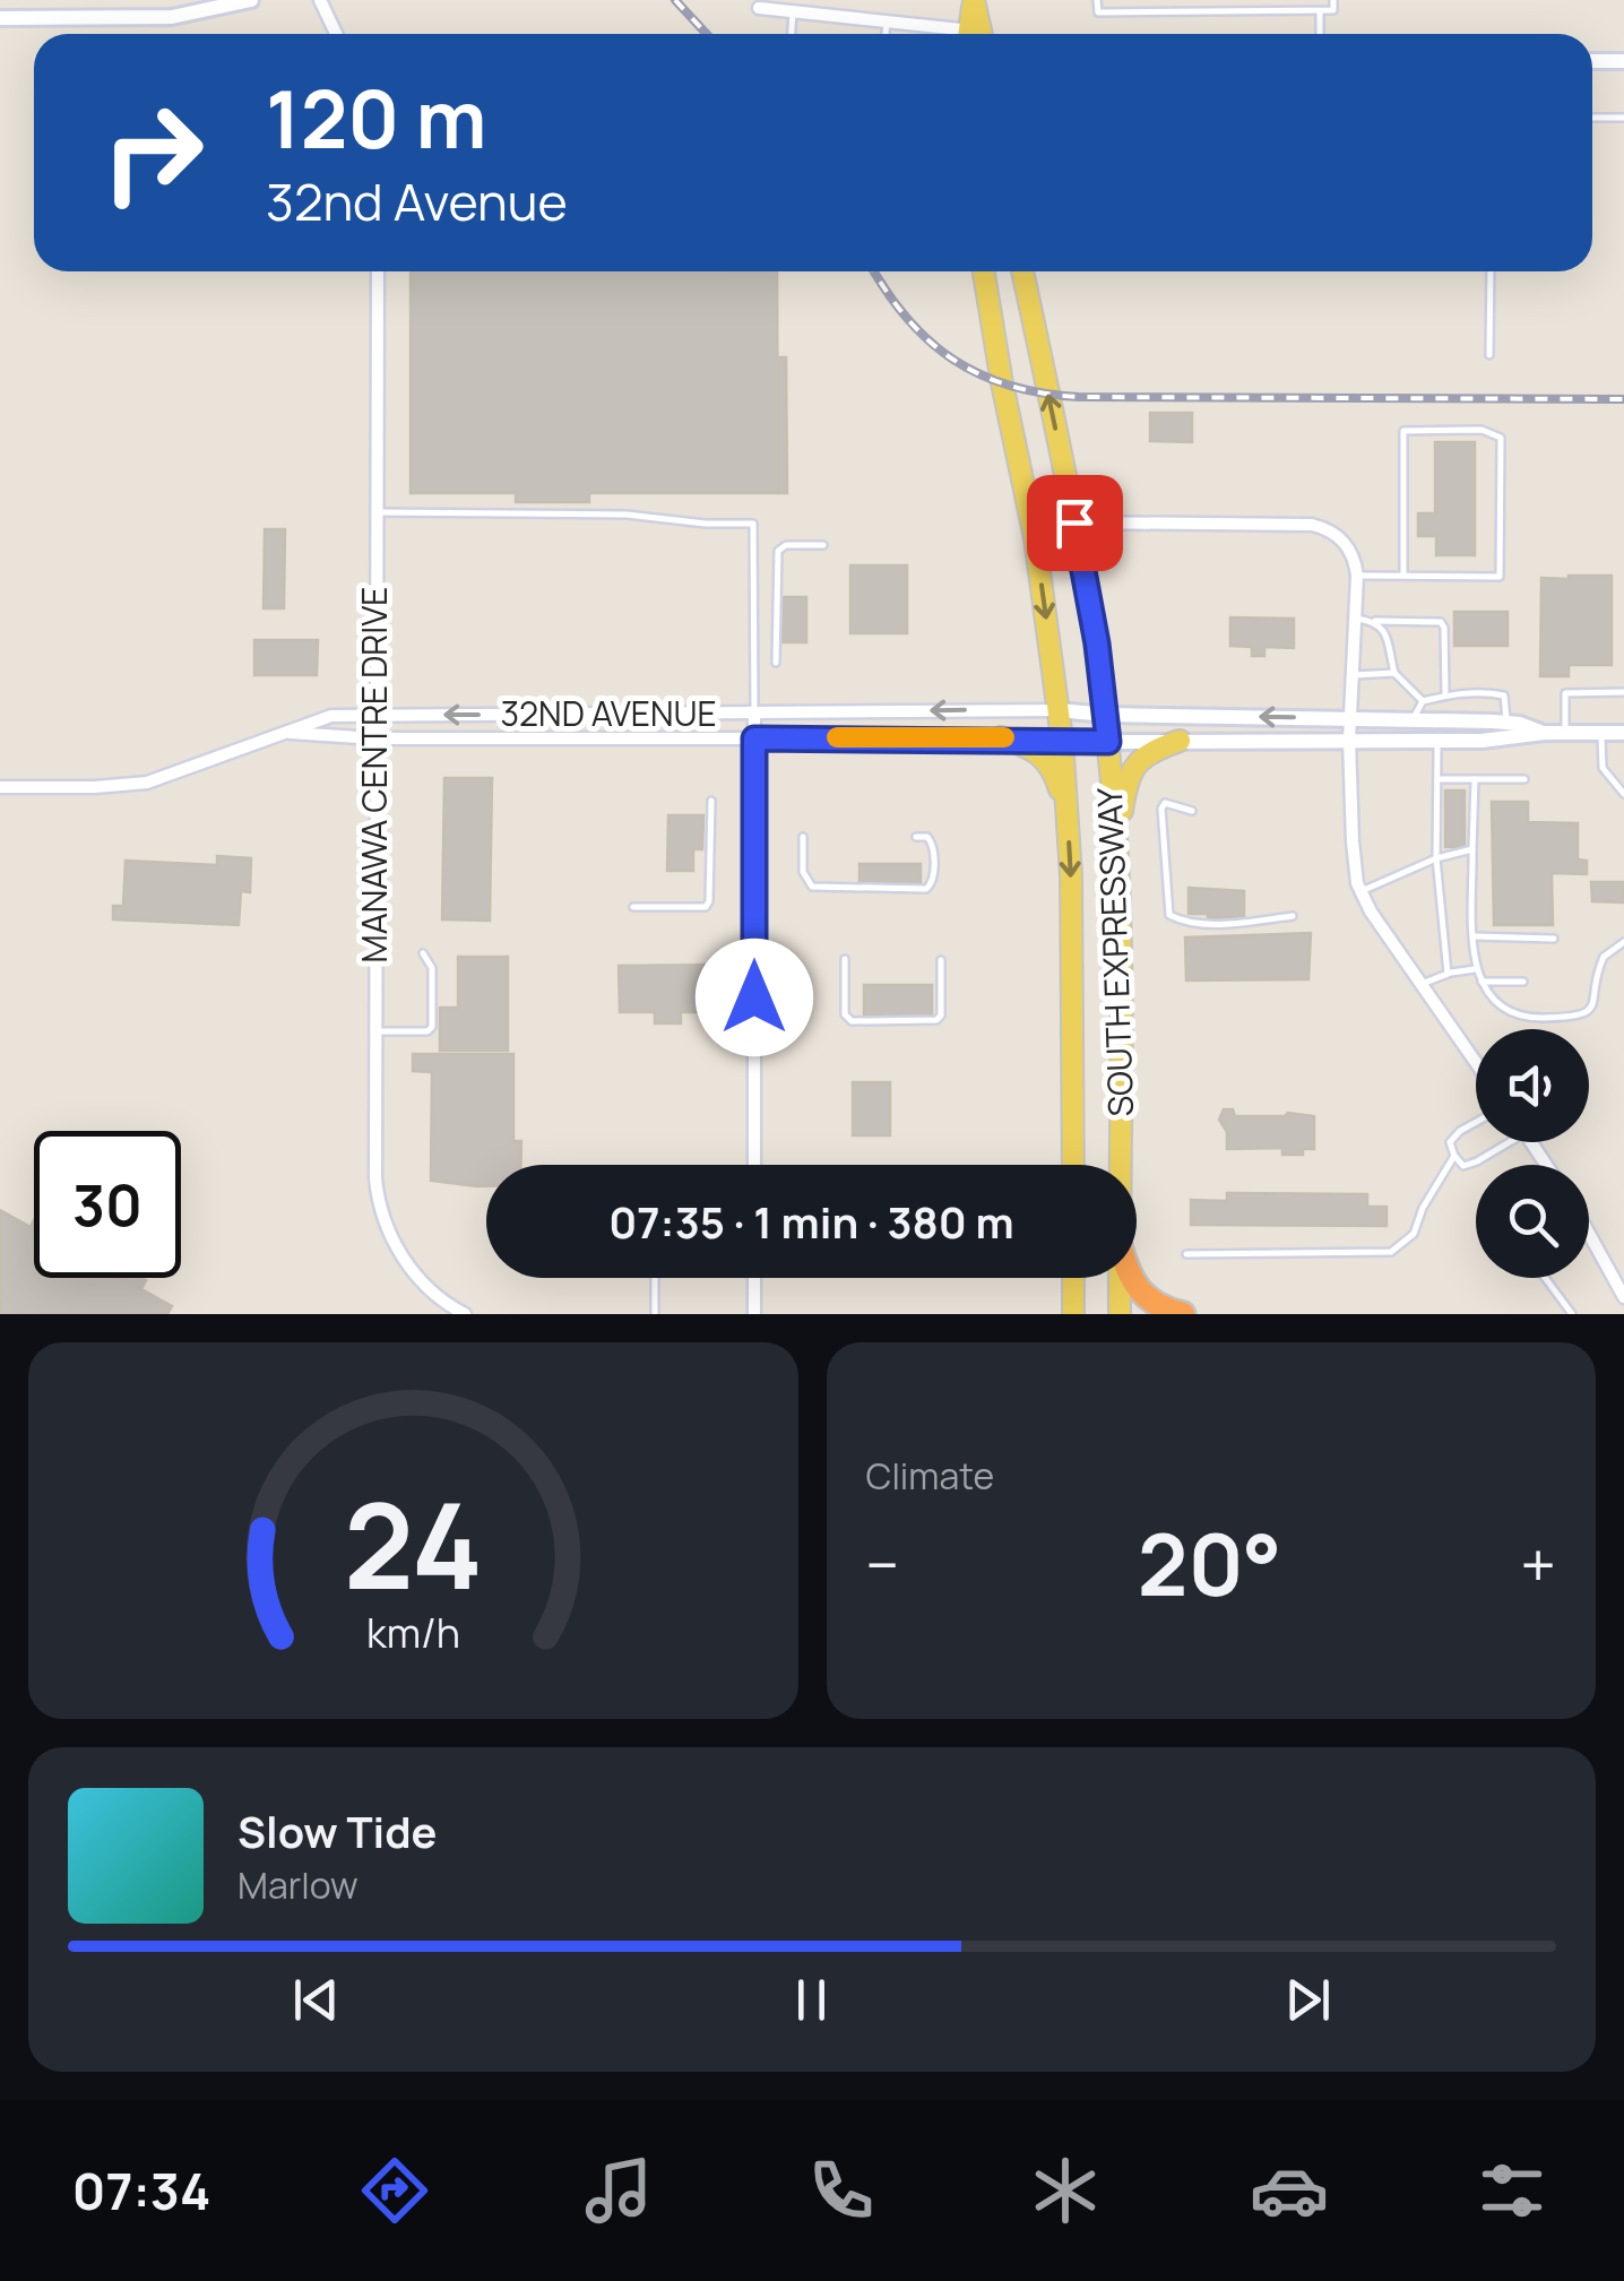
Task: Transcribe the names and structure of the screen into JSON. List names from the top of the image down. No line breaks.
{"streets":{"main road":["SOUTH EXPRESSWAY"],"street":["32ND AVENUE","MANAWA CENTRE DRIVE"]},"crossings":[["32ND AVENUE","MANAWA CENTRE DRIVE"],["32ND AVENUE","SOUTH EXPRESSWAY"]],"page":{"turn":["120 m","32nd Avenue"],"limit":"30","trip":"07:35 · 1 min · 380 m","tile":"Climate","heat":["−","20°","+"],"song":["Slow Tide","Marlow"],"tabs":"07:34","gauge":["24","km/h"]}}
